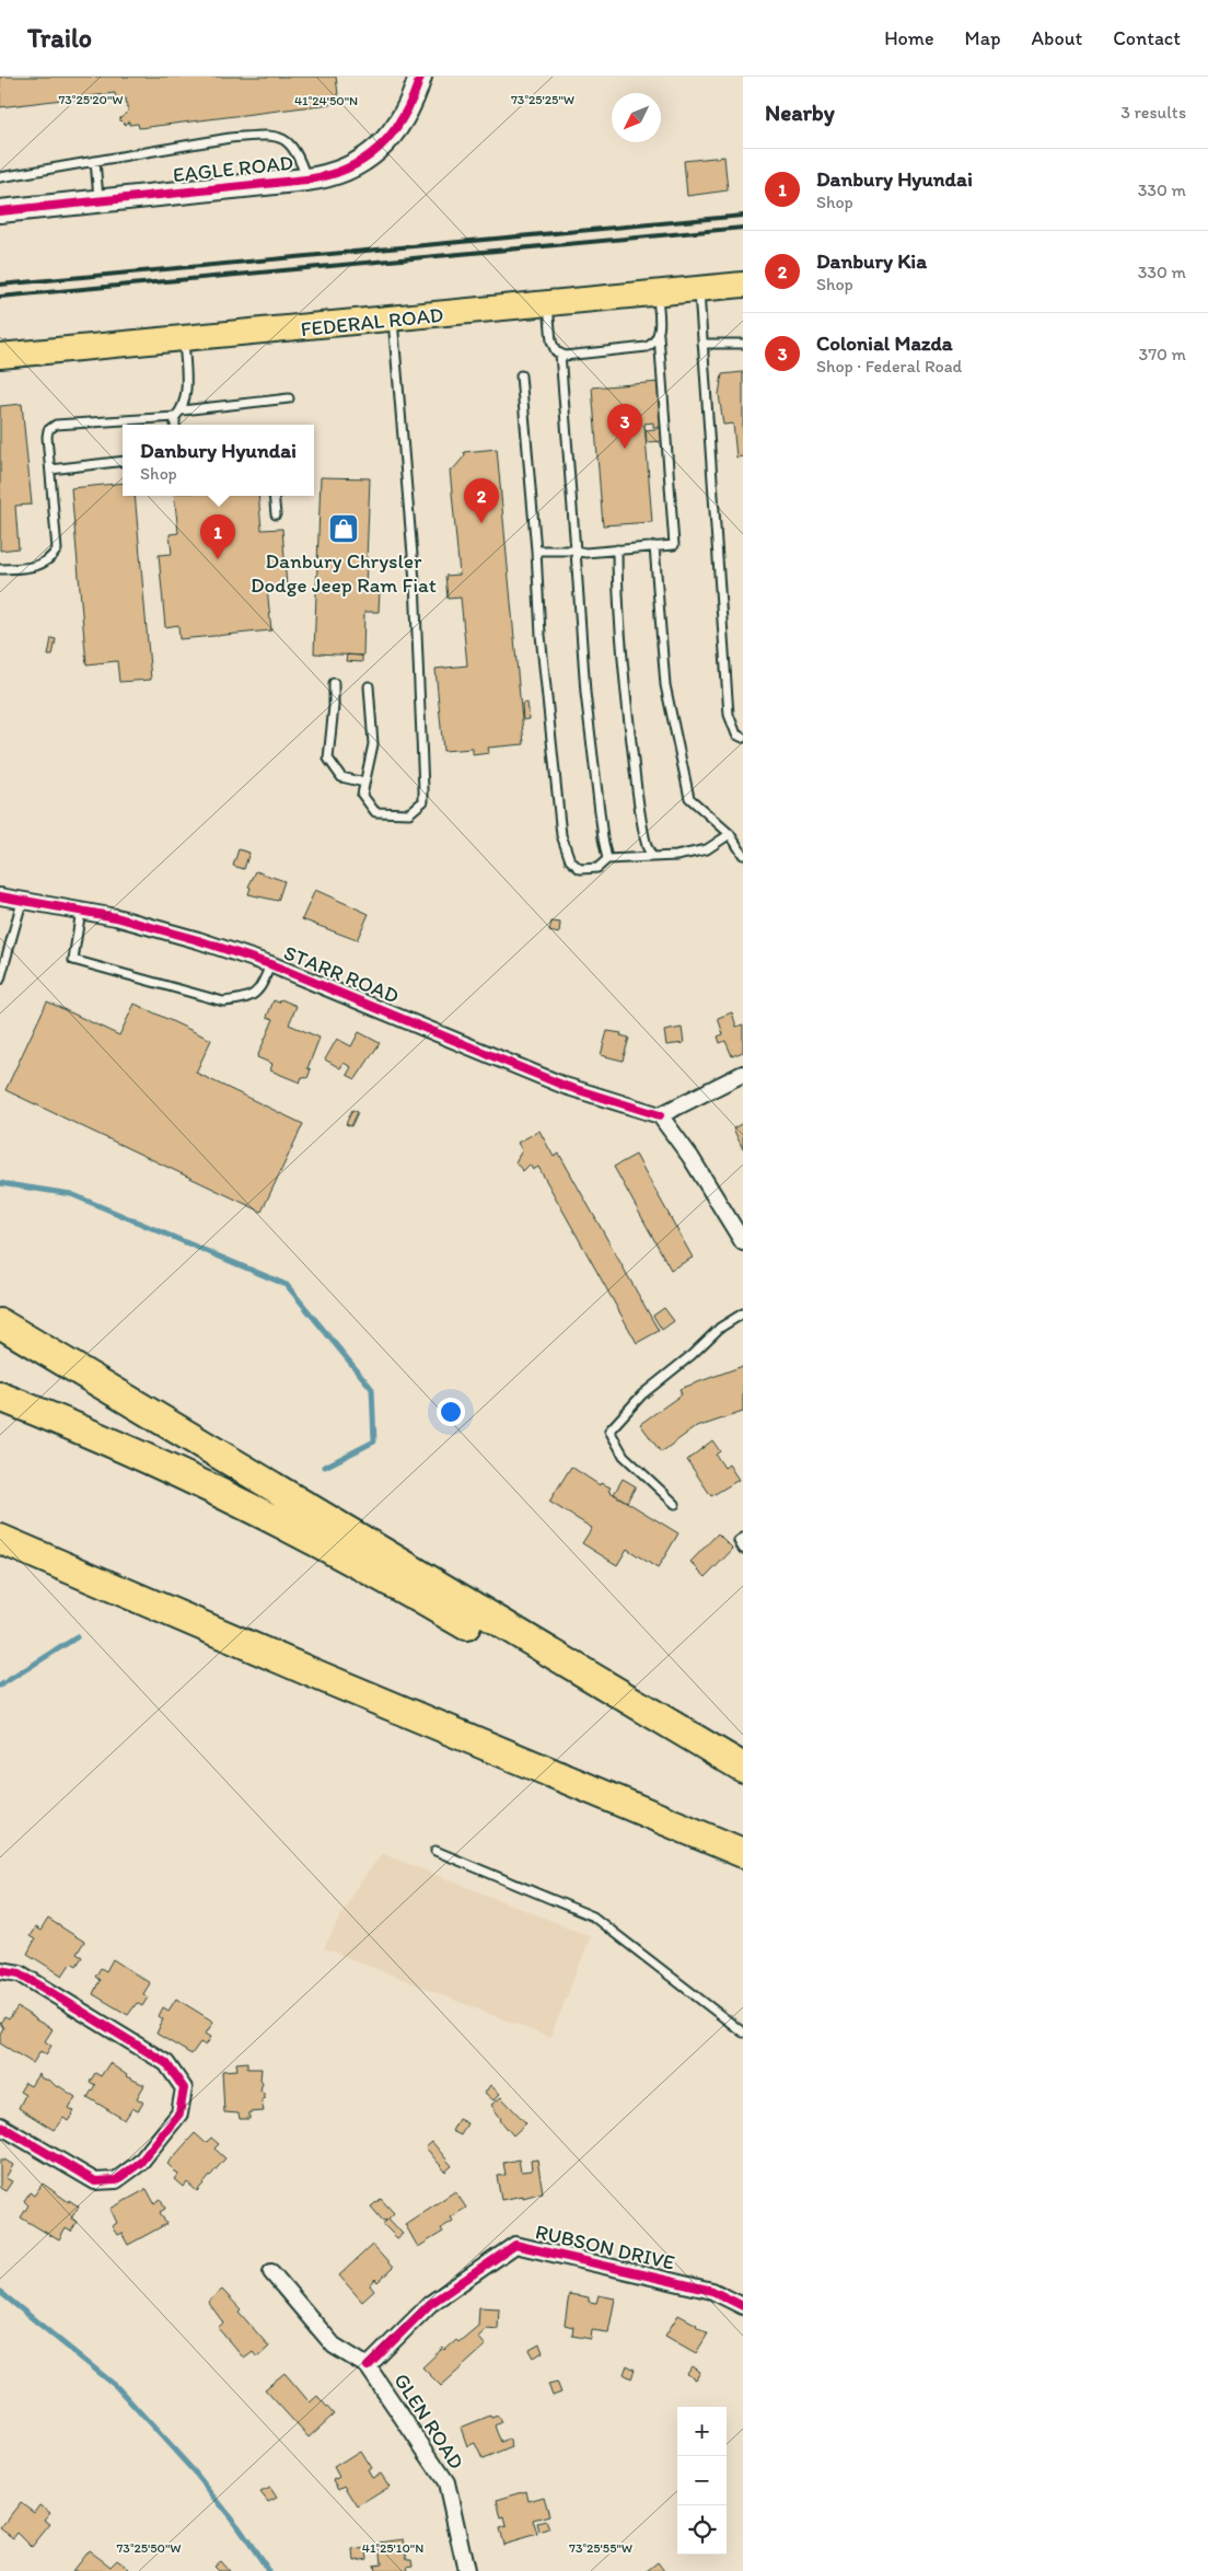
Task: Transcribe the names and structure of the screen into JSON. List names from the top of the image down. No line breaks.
{"streets":{"main road":["FEDERAL ROAD"],"street":["EAGLE ROAD","STARR ROAD","RUBSON DRIVE","GLEN ROAD"]},"crossings":[["RUBSON DRIVE","GLEN ROAD"]],"places":{"shop":["Danbury Chrysler Dodge Jeep Ram Fiat"]},"north":"bottom left","page":{"header":"Trailo","nav":["Home","Map","About","Contact"],"heading":["Nearby","3 results"],"list":[{"mark":"1","name":"Danbury Hyundai","note":"Shop","value":"330 m"},{"mark":"2","name":"Danbury Kia","note":"Shop","value":"330 m"},{"mark":"3","name":"Colonial Mazda","note":"Shop · Federal Road","value":"370 m"}],"pins":["3","2","1"],"popup":["Danbury Hyundai","Shop"],"map_buttons":["+","−"]},"coordinates":["73°25'20\"W","73°25'25\"W","41°24'50\"N","41°25'10\"N","73°25'50\"W","73°25'55\"W"]}
